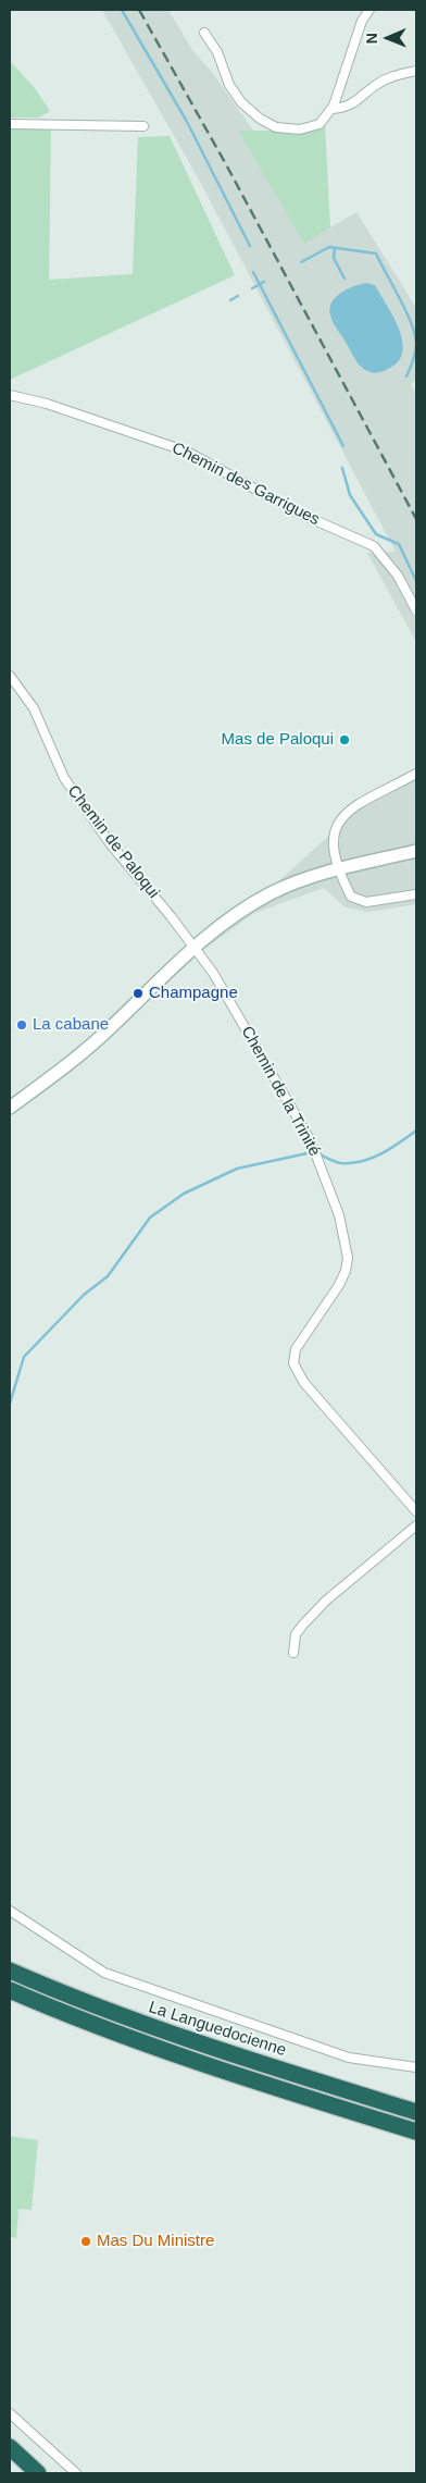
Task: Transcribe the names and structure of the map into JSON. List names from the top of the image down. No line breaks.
{"streets":{"highway":["La Languedocienne"],"street":["Chemin des Garrigues","Chemin de Paloqui","Chemin de la Trinité"]},"crossings":[["Chemin de Paloqui","Chemin de la Trinité"]],"places":["Mas de Paloqui","Champagne","La cabane","Mas Du Ministre"],"north":"left"}
